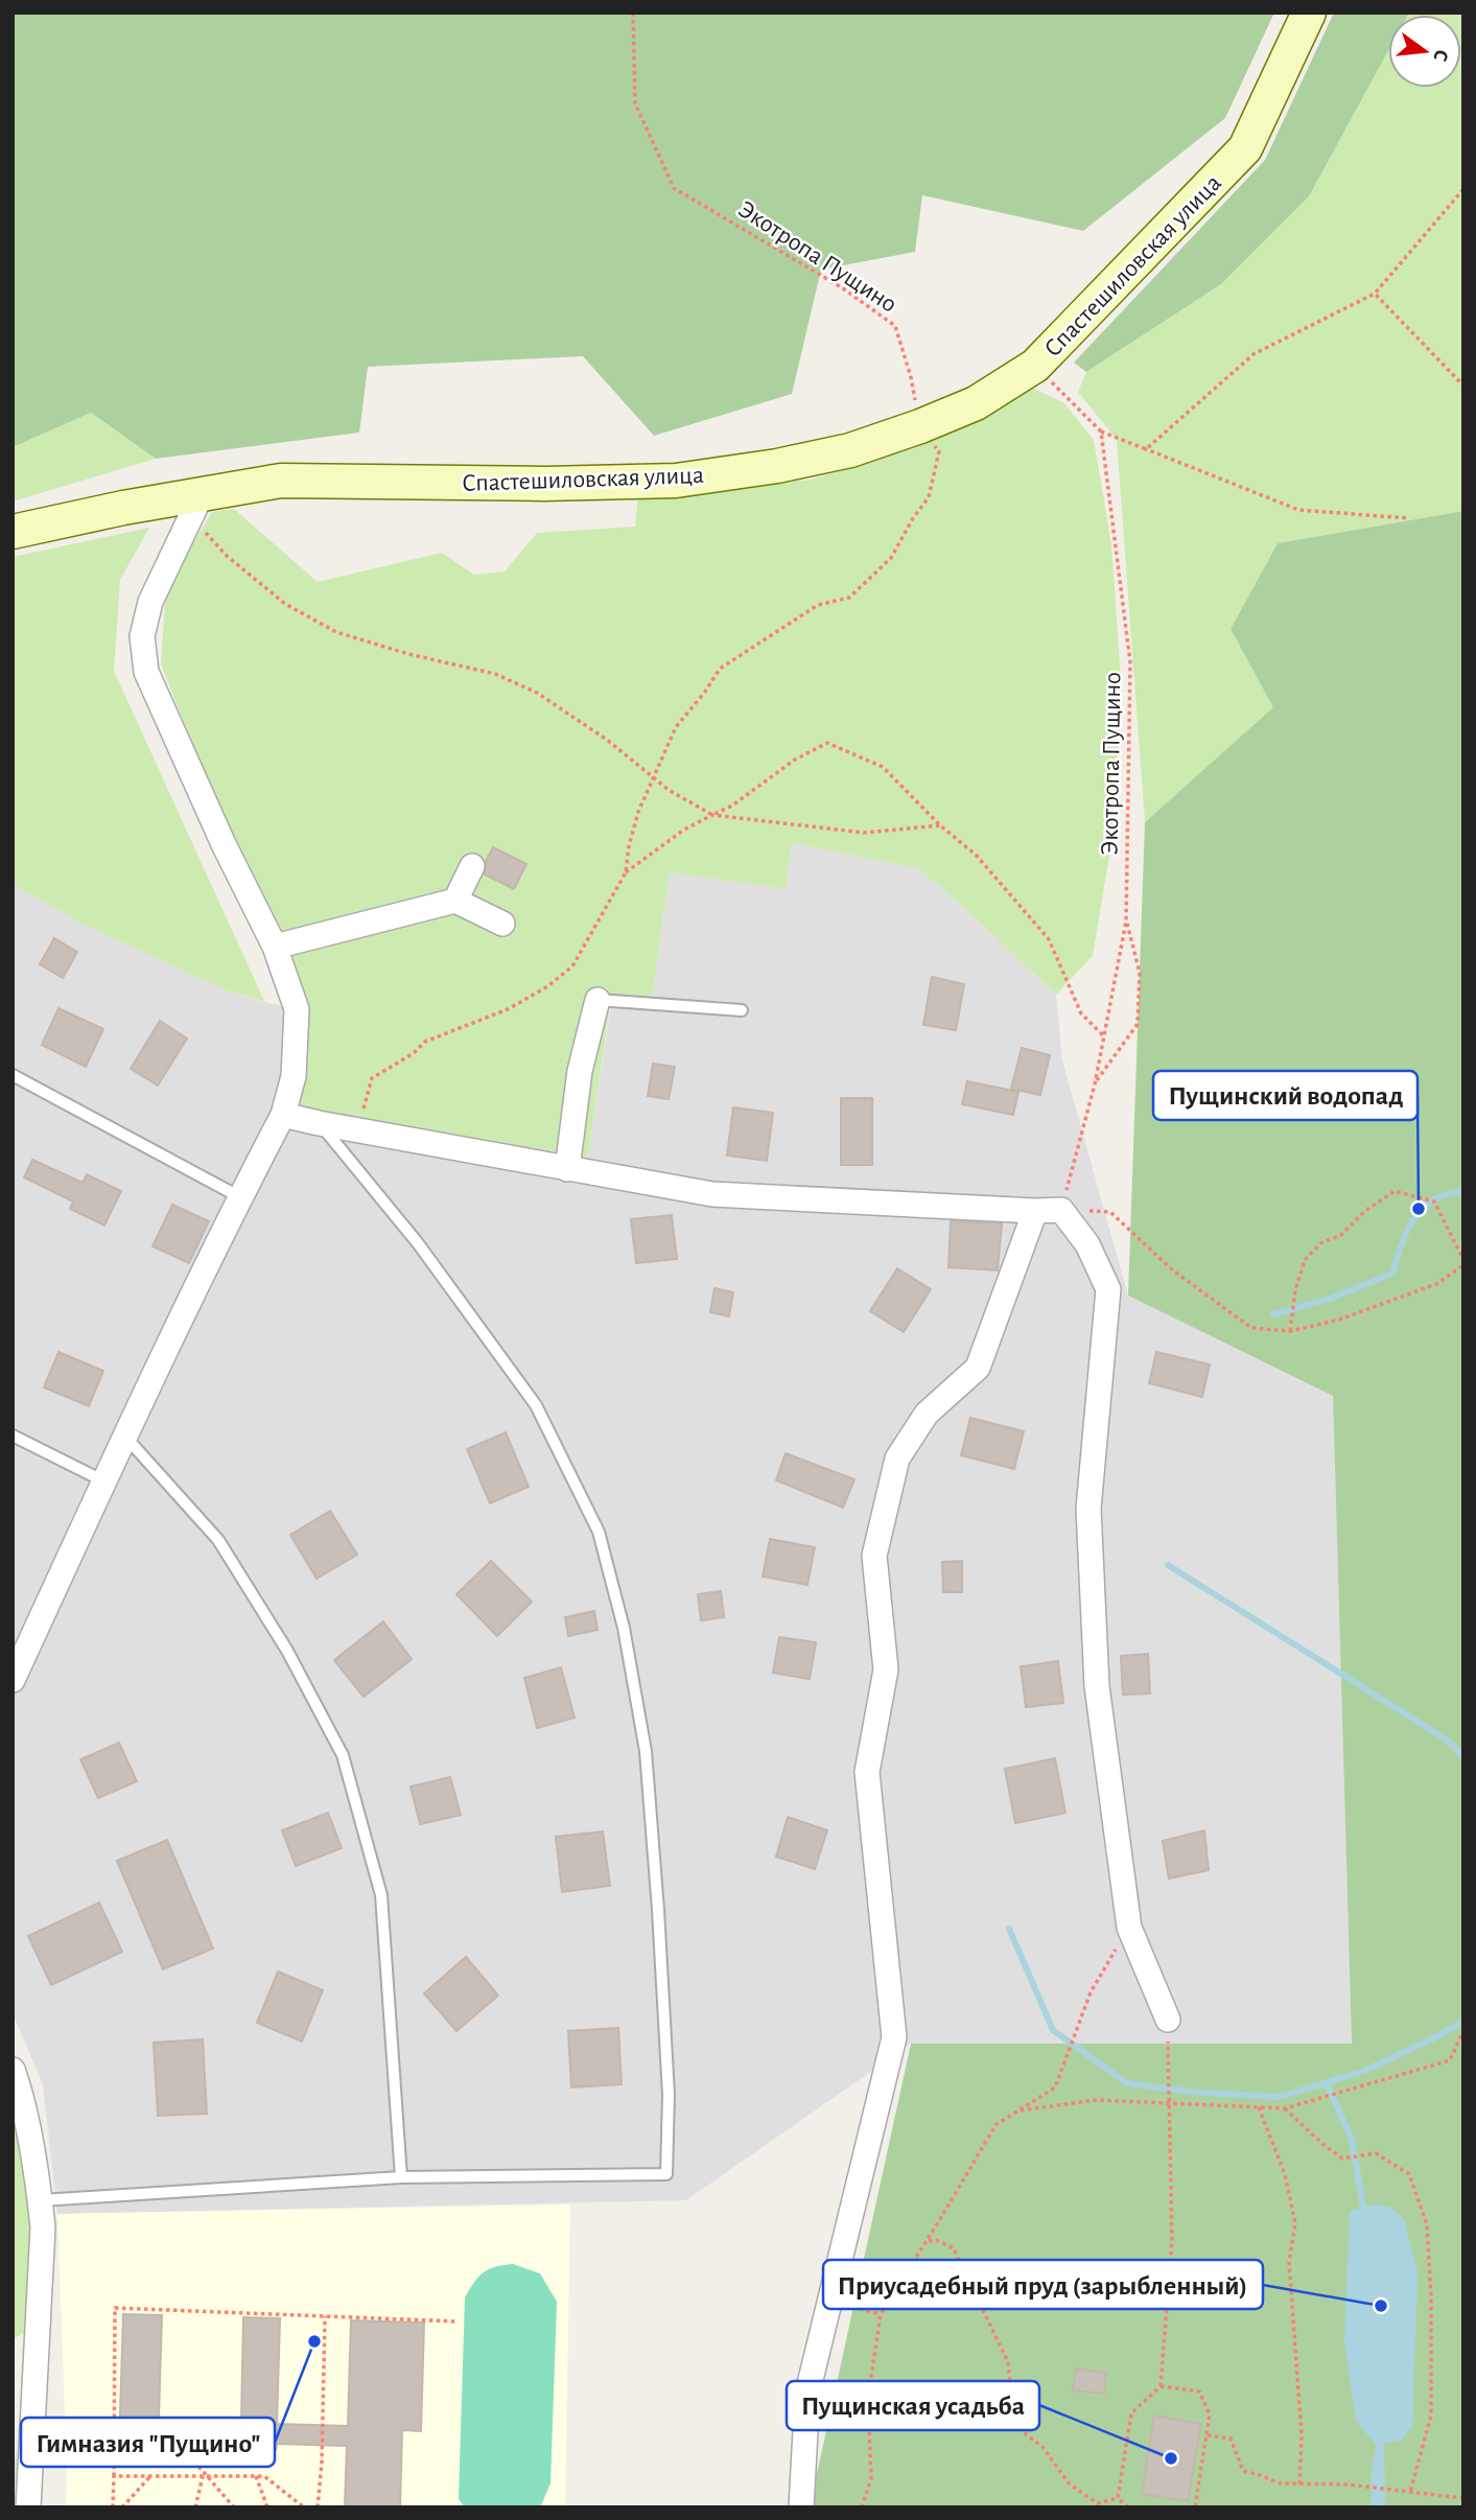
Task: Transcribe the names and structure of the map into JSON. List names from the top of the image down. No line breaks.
{"streets":{"street":["Спастешиловская улица"],"path":["Экотропа Пущино"]},"crossings":[["Экотропа Пущино","Спастешиловская улица"]],"places":["Пущинский водопад","Приусадебный пруд (зарыбленный)","Гимназия \"Пущино\"","Пущинская усадьба"],"north":"right"}
